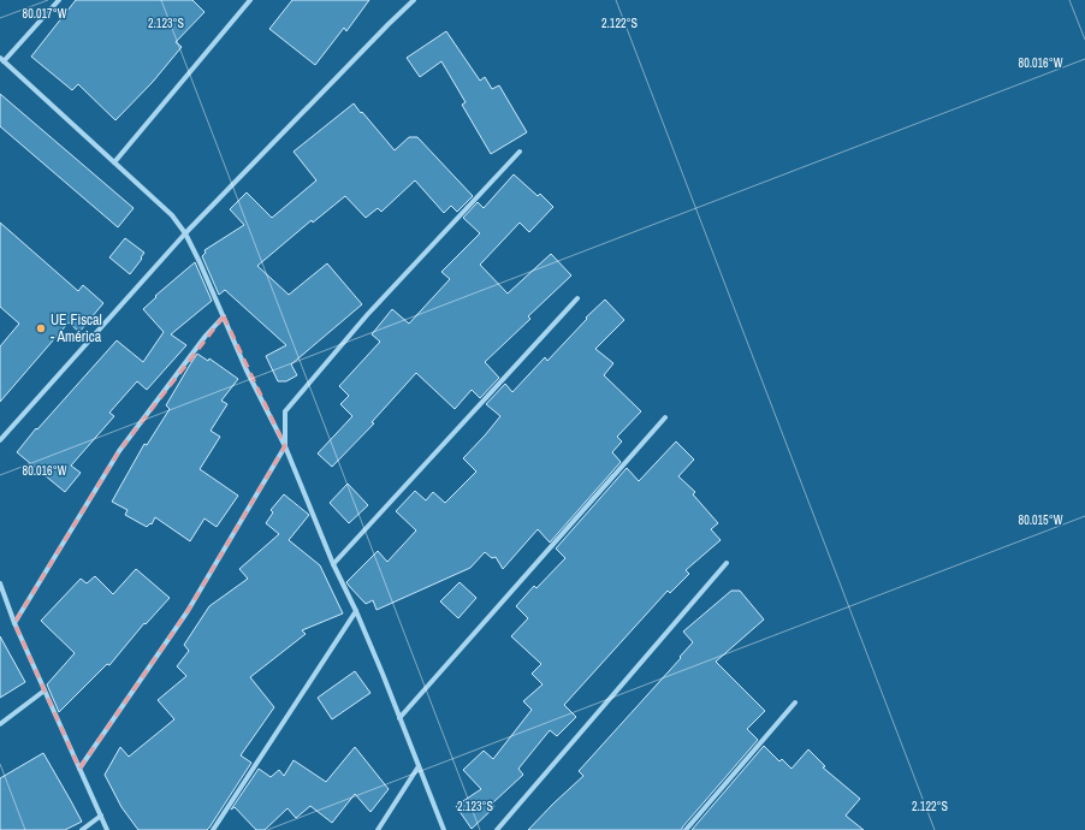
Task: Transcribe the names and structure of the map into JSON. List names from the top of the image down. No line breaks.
{"places":["UE Fiscal - América"],"coordinates":["80.017°W","2.123°S","2.122°S","80.016°W","80.015°W"]}
